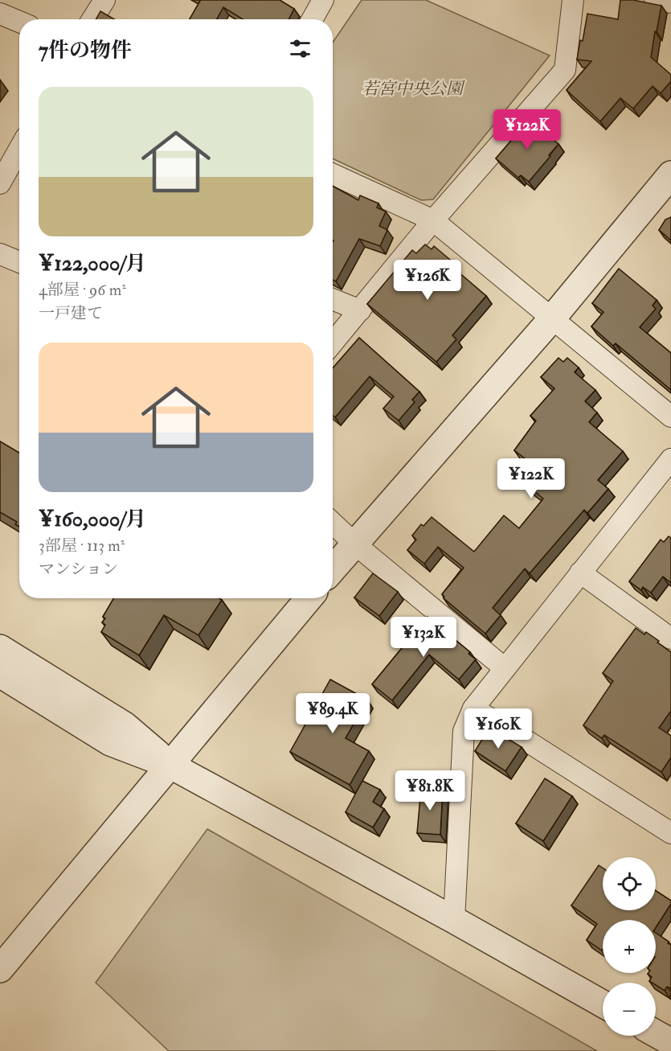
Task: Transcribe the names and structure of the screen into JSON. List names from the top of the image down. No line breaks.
{"parks":["若宮中央公園"],"page":{"heading":"7件の物件","list":[{"name":"¥122,000/月","note":"4部屋 · 96 m² · 一戸建て"},{"name":"¥160,000/月","note":"3部屋 · 113 m² · マンション"}],"price":["¥122K","¥126K","¥122K","¥132K","¥89.4K","¥160K","¥81.8K"],"map_buttons":["+","−"]}}
